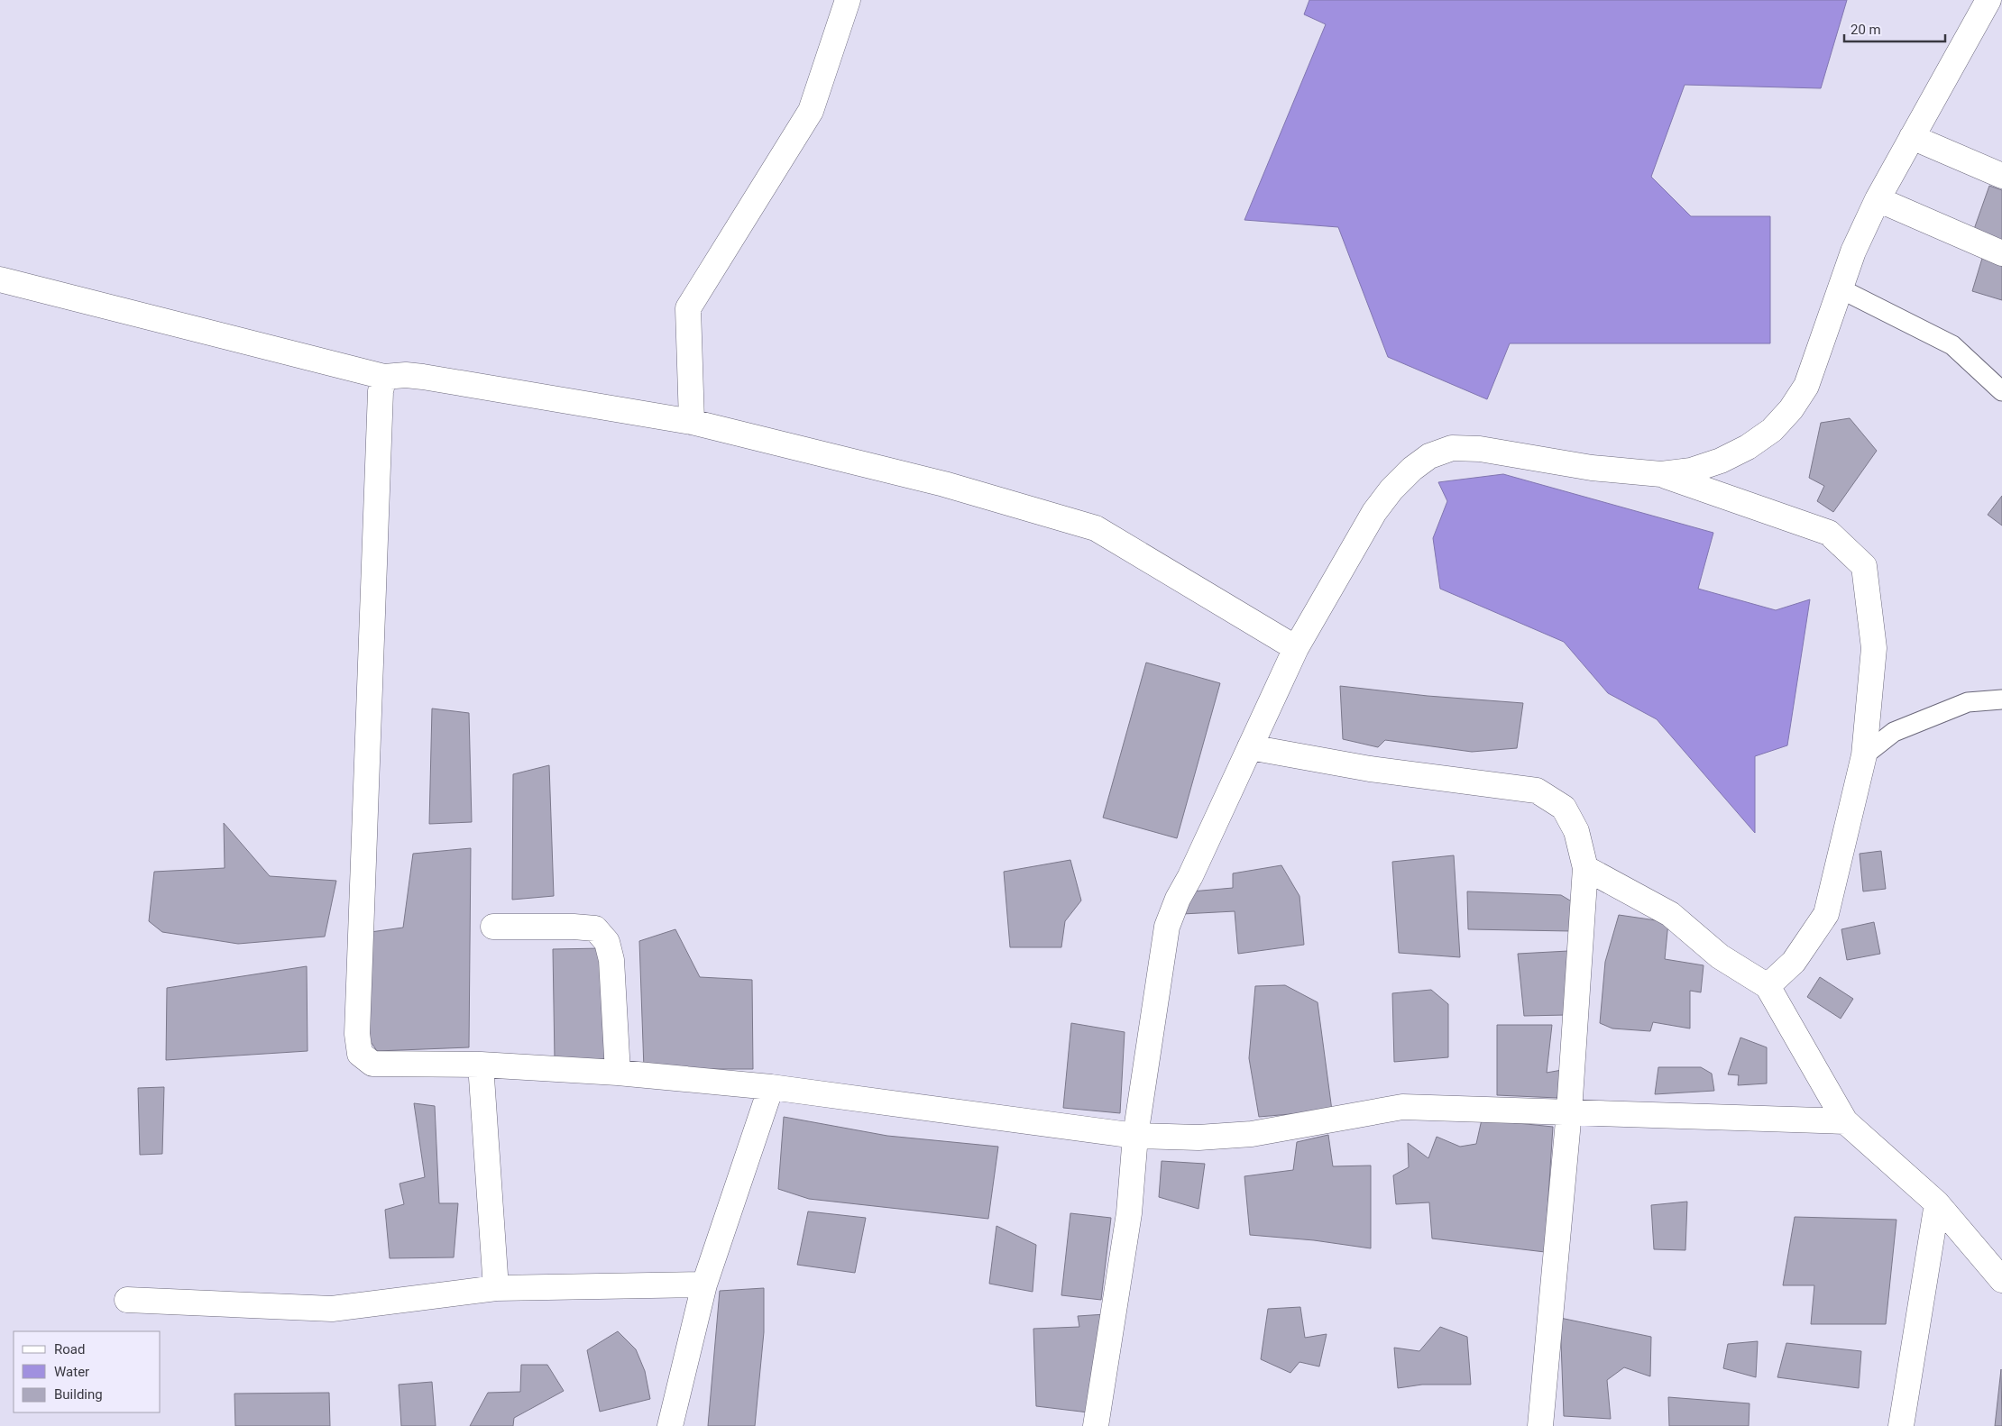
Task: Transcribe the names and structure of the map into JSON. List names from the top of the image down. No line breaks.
{"legend":["Road","Water","Building"],"scale_bar":"20 m"}
